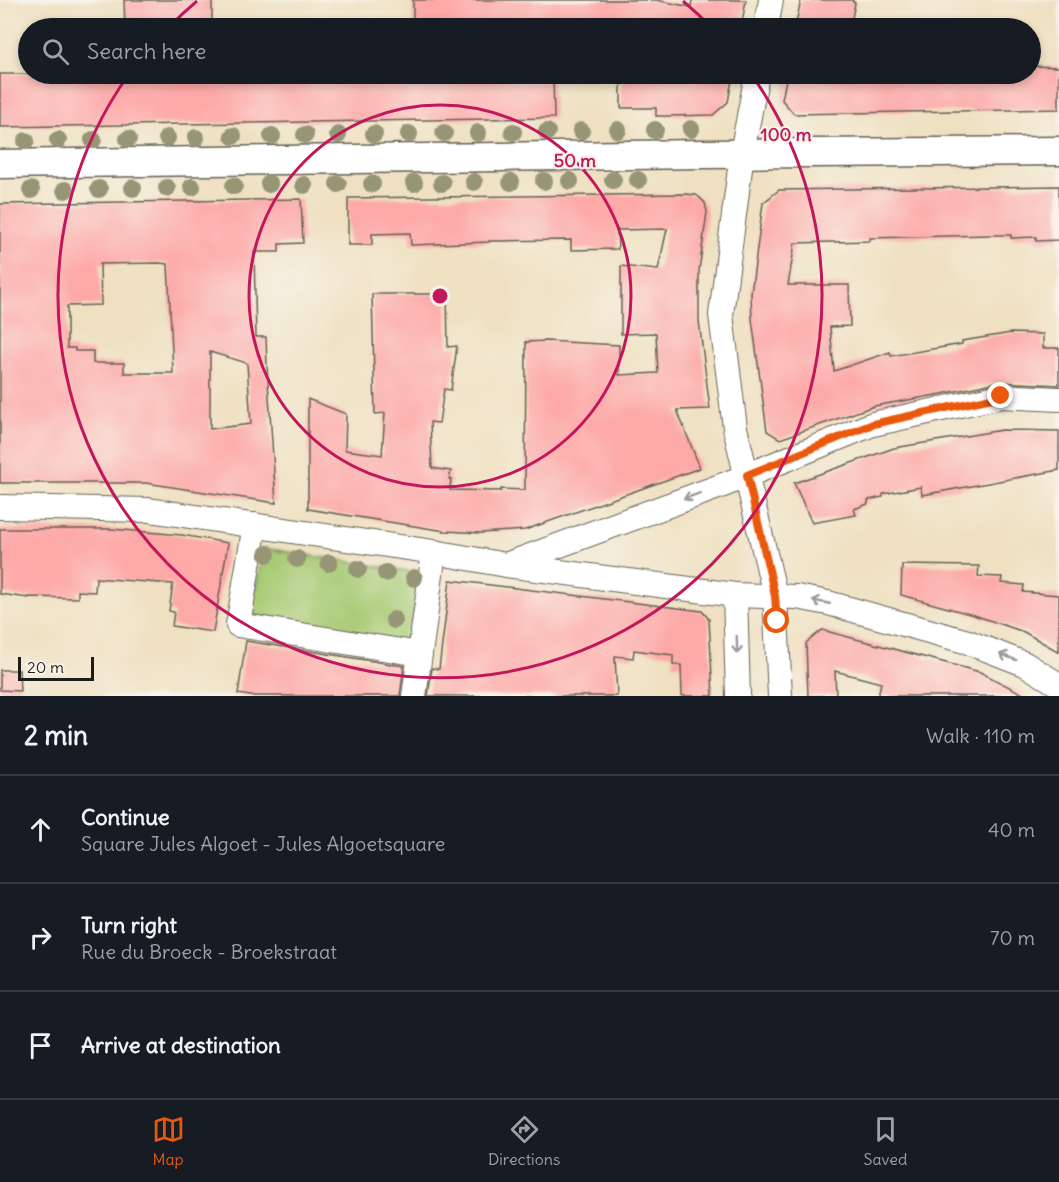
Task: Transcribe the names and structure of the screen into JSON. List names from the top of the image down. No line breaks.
{"scale_bar":"20 m","page":{"search":"Search here","scale":"20 m","heading":["2 min","Walk · 110 m"],"list":[["Continue","Square Jules Algoet - Jules Algoetsquare","40 m"],["Turn right","Rue du Broeck - Broekstraat","70 m"],"Arrive at destination"],"nav":["Map","Directions","Saved"]},"rings":["100 m","50 m"]}
